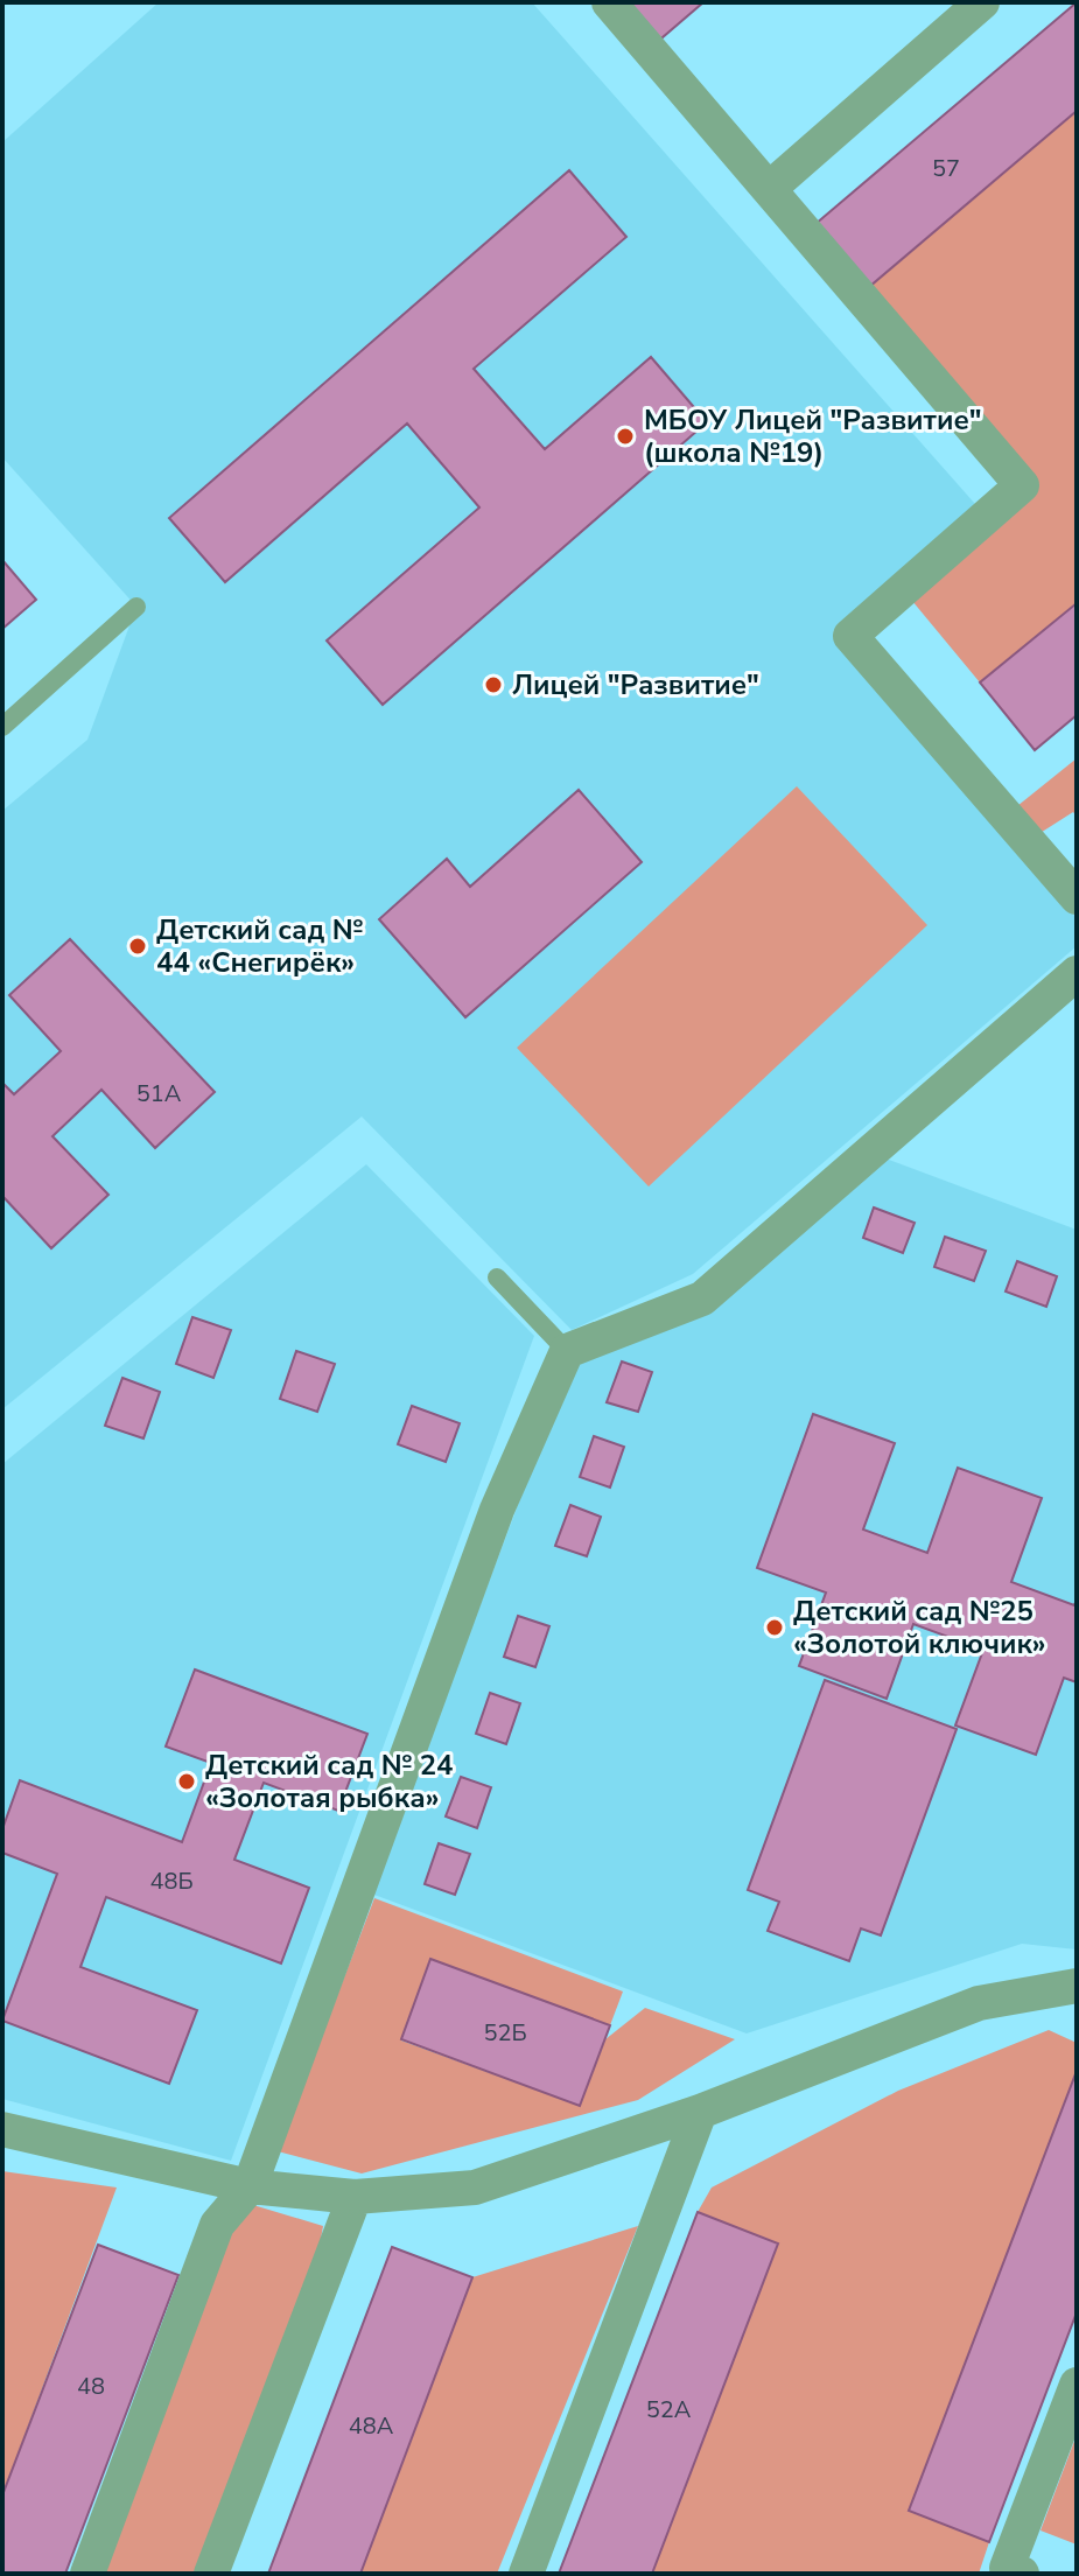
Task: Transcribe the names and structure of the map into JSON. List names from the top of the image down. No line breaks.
{"places":["МБОУ Лицей \"Развитие\" (школа №19)","Лицей \"Развитие\"","Детский сад № 44 «Снегирёк»","Детский сад №25 «Золотой ключик»","Детский сад № 24 «Золотая рыбка»"],"house_numbers":["57","51А","48Б","52Б","48","52А","48А"]}
